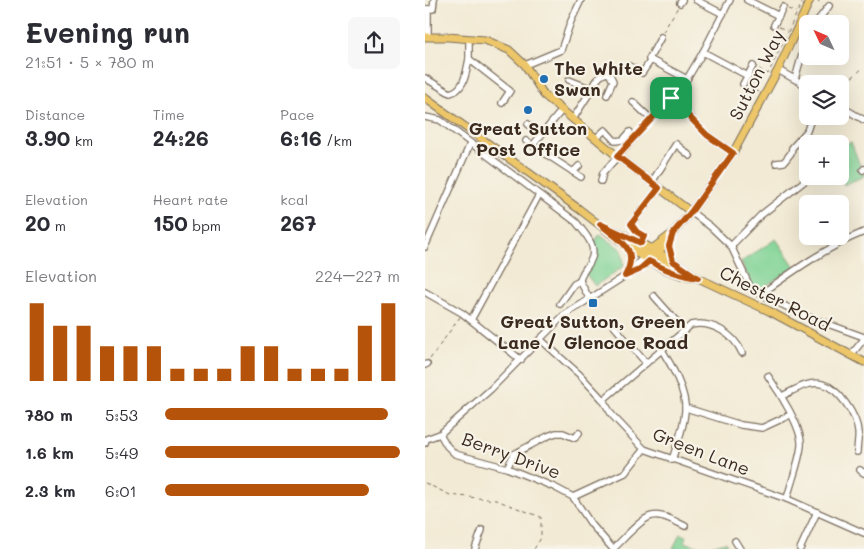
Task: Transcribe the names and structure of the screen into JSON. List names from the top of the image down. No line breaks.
{"streets":{"main road":["Sutton Way","Chester Road"],"street":["Green Lane","Berry Drive"]},"crossings":[["Sutton Way","Chester Road"]],"places":{"other":["The White Swan","Great Sutton Post Office"],"transit":["Great Sutton, Green Lane / Glencoe Road"]},"north":"top left","page":{"heading":["Evening run","21:51 · 5 × 780 m"],"map_buttons":["+","−"],"stats":[["Distance","3.90 km"],["Time","24:26"],["Pace","6:16 /km"],["Elevation","20 m"],["Heart rate","150 bpm"],["kcal","267"]],"chart":["Elevation","224–227 m"],"list":[{"name":"780 m","note":"5:53"},{"name":"1.6 km","note":"5:49"},{"name":"2.3 km","note":"6:01"}]}}
